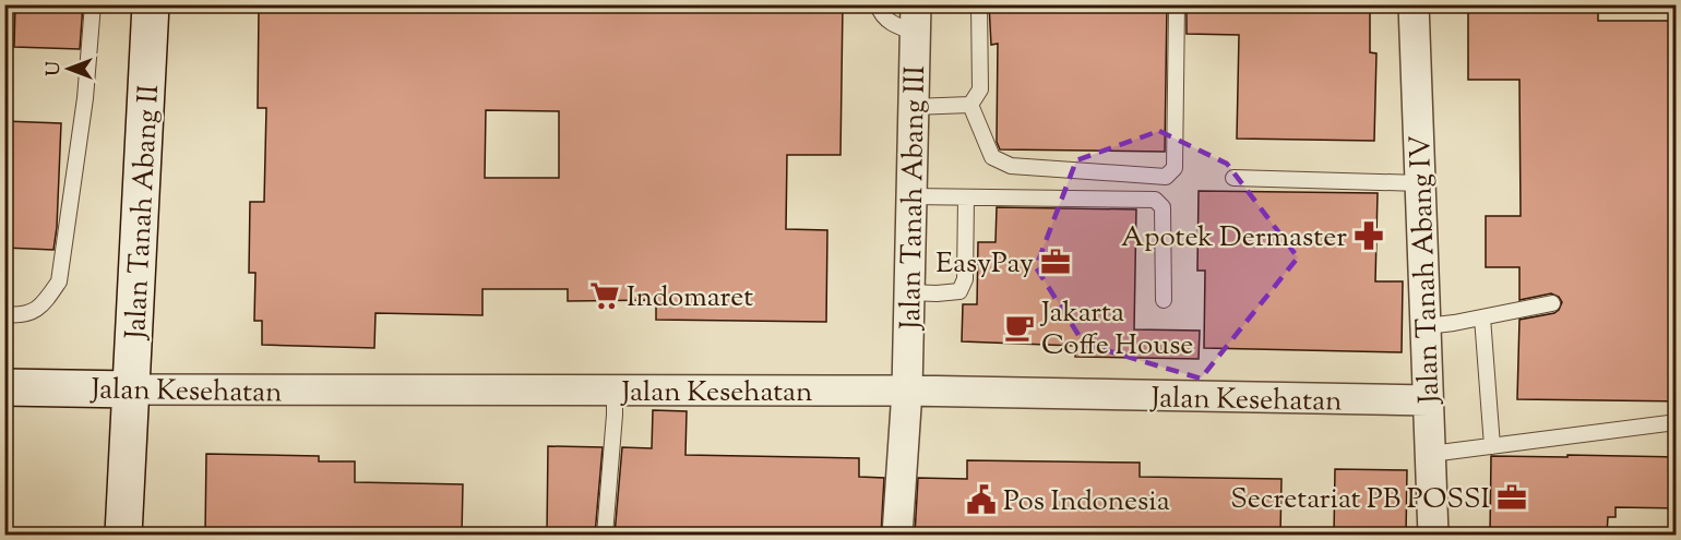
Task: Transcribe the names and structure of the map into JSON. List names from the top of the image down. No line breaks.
{"streets":{"street":["Jalan Tanah Abang III","Jalan Tanah Abang II","Jalan Tanah Abang IV","Jalan Kesehatan"]},"crossings":[["Jalan Tanah Abang III","Jalan Kesehatan"],["Jalan Tanah Abang II","Jalan Kesehatan"],["Jalan Tanah Abang IV","Jalan Kesehatan"]],"places":{"pharmacy":["Apotek Dermaster"],"office":["EasyPay","Secretariat PB POSSI"],"supermarket":["Indomaret"],"cafe":["Jakarta Coffe House"],"public building":["Pos Indonesia"]},"north":"left"}
